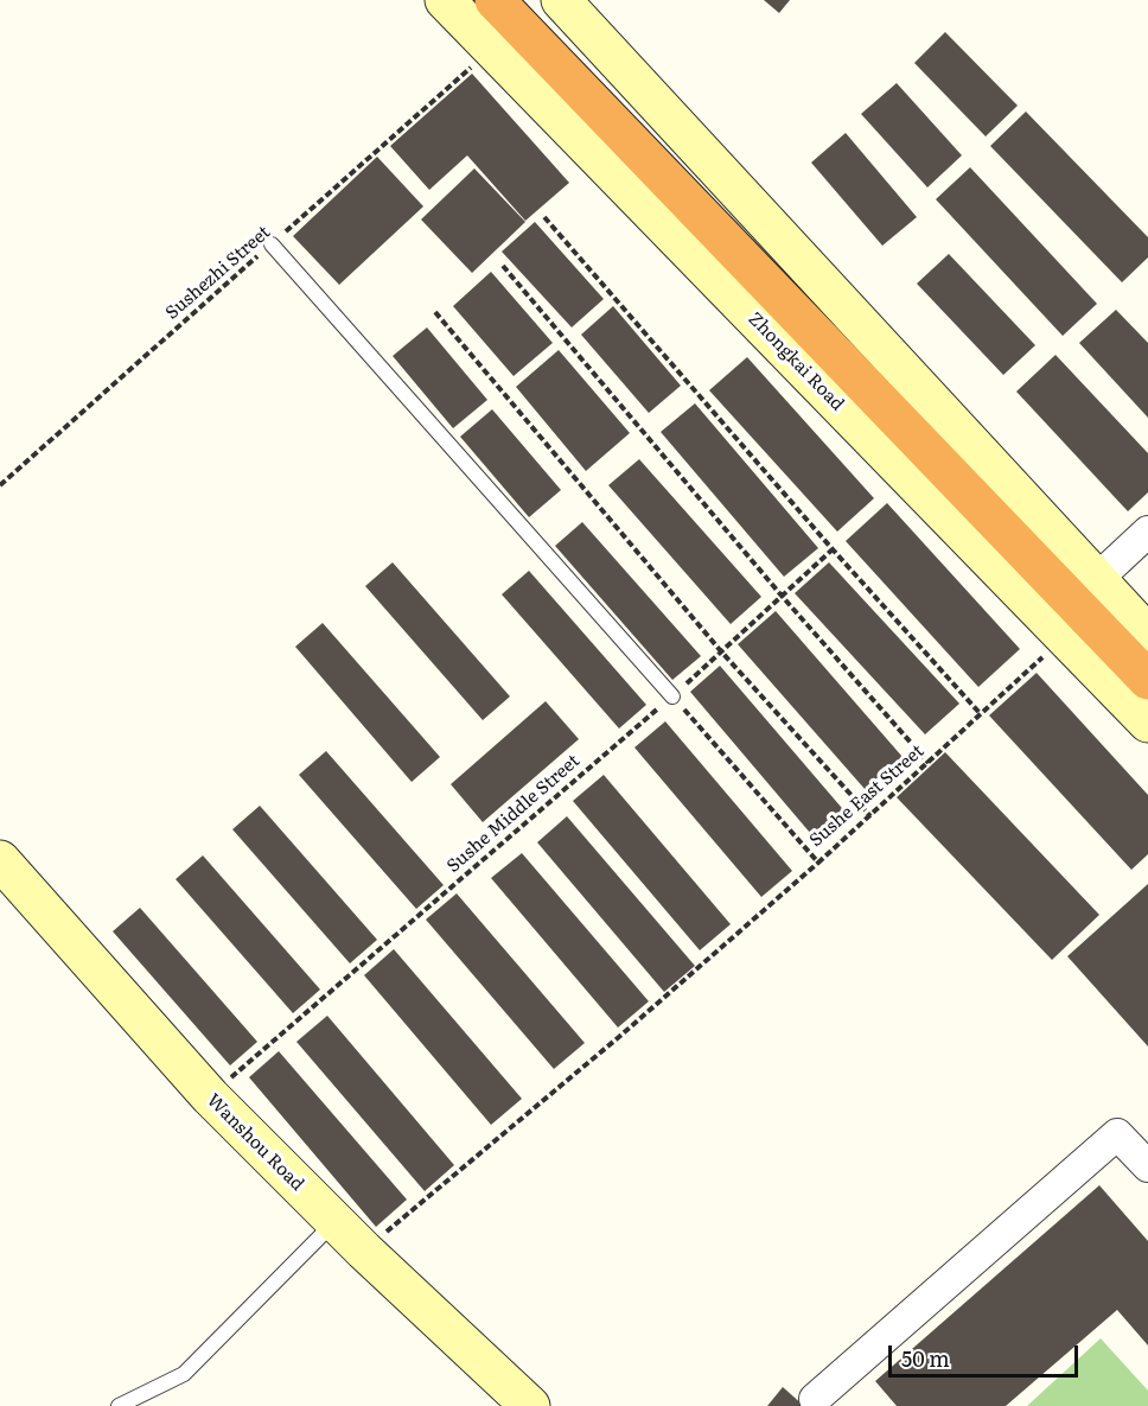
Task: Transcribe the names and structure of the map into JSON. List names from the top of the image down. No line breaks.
{"streets":{"main road":["Zhongkai Road","Wanshou Road"],"path":["Sushezhi Street","Sushe East Street","Sushe Middle Street"]},"crossings":[["Zhongkai Road","Sushe East Street"],["Sushe East Street","Sushe Middle Street"],["Sushe Middle Street","Wanshou Road"]],"scale_bar":"50 m"}
